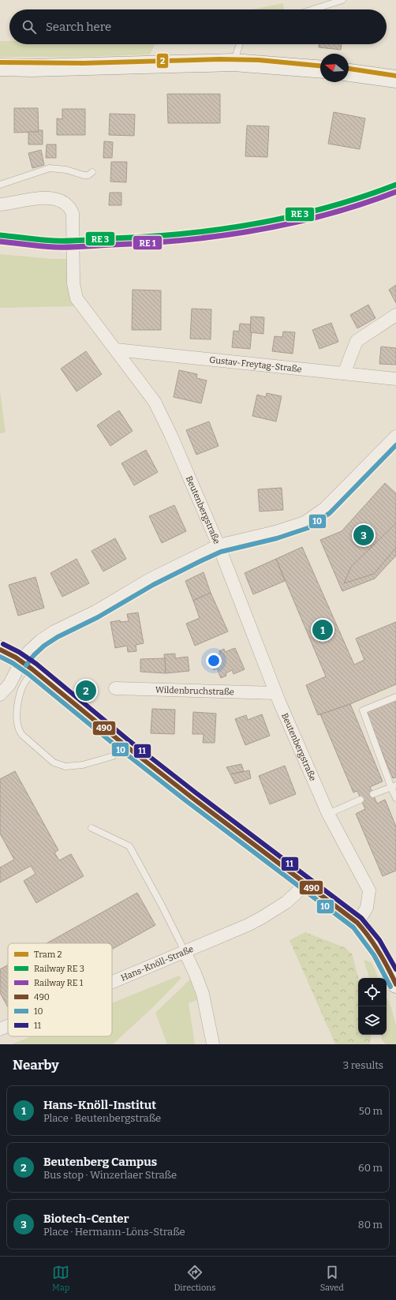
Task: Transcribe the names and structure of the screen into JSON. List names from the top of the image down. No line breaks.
{"streets":{"street":["Gustav-Freytag-Straße","Beutenbergstraße","Wildenbruchstraße","Hans-Knöll-Straße"]},"crossings":[["Gustav-Freytag-Straße","Beutenbergstraße"],["Beutenbergstraße","Wildenbruchstraße"]],"lines":["tram line 2","transit line 10","transit line 11","transit line 490"],"legend":["Tram 2","Railway RE 3","Railway RE 1","490","10","11"],"north":"left","page":{"search":"Search here","pins":["3","1","2"],"heading":["Nearby","3 results"],"list":[{"mark":"1","name":"Hans-Knöll-Institut","note":"Place · Beutenbergstraße","value":"50 m"},{"mark":"2","name":"Beutenberg Campus","note":"Bus stop · Winzerlaer Straße","value":"60 m"},{"mark":"3","name":"Biotech-Center","note":"Place · Hermann-Löns-Straße","value":"80 m"}],"nav":["Map","Directions","Saved"]}}
